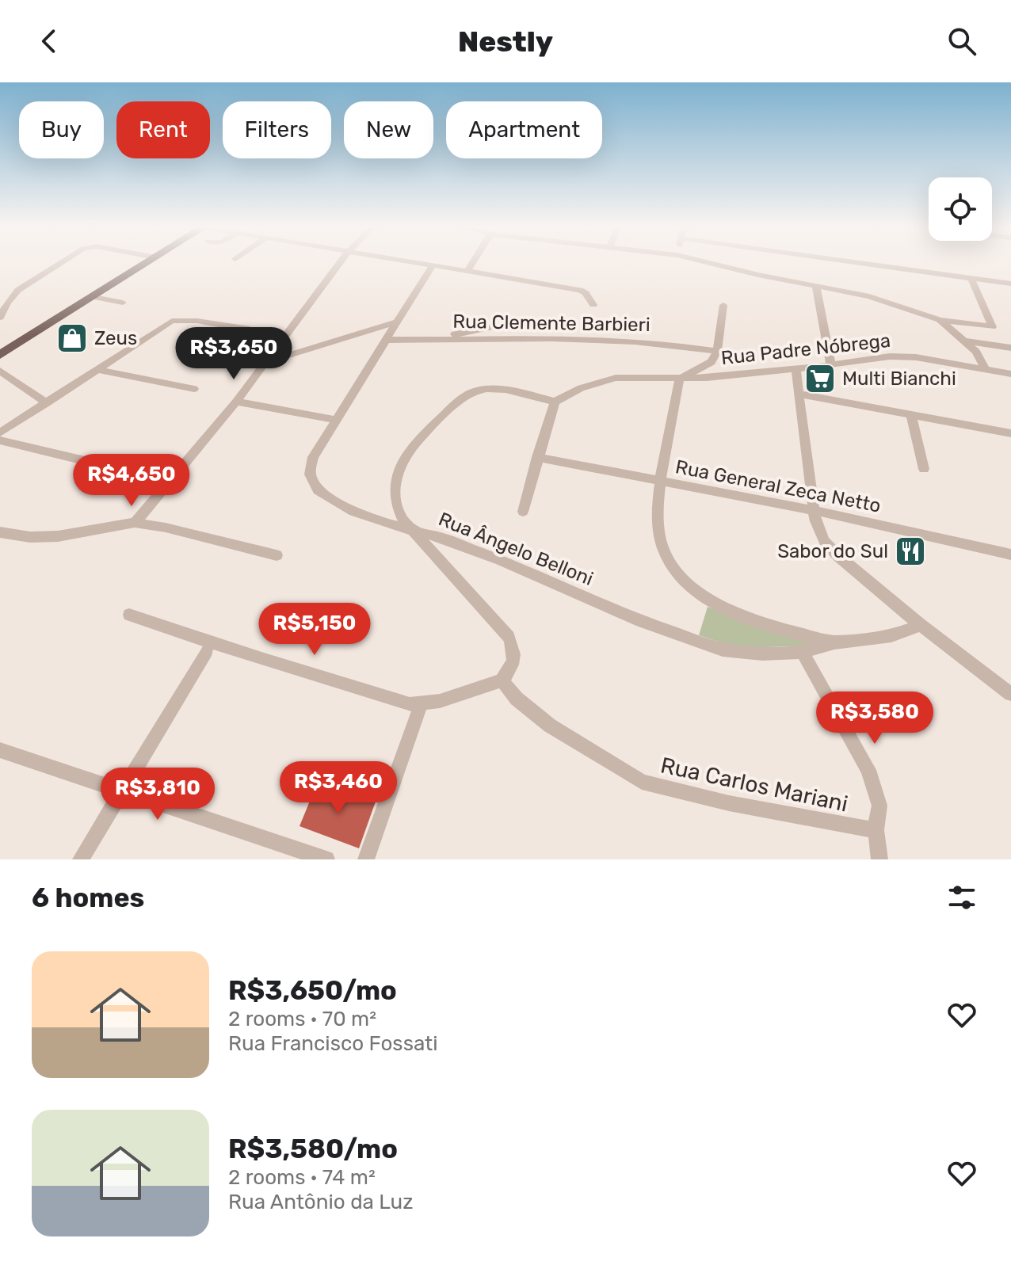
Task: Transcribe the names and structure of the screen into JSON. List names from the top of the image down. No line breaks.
{"streets":{"street":["Rua Clemente Barbieri","Rua Padre Nóbrega","Rua General Zeca Netto","Rua Ângelo Belloni","Rua Carlos Mariani"]},"crossings":[["Rua Clemente Barbieri","Rua Ângelo Belloni"]],"places":{"shop":["Zeus"],"supermarket":["Multi Bianchi"],"restaurant":["Sabor do Sul"]},"page":{"header":"Nestly","chip":["Buy","Rent","Filters","New","Apartment"],"price":["R$3,650","R$4,650","R$5,150","R$3,580","R$3,460","R$3,810"],"heading":"6 homes","list":[{"name":"R$3,650/mo","note":"2 rooms · 70 m² · Rua Francisco Fossati"},{"name":"R$3,580/mo","note":"2 rooms · 74 m² · Rua Antônio da Luz"}]}}
